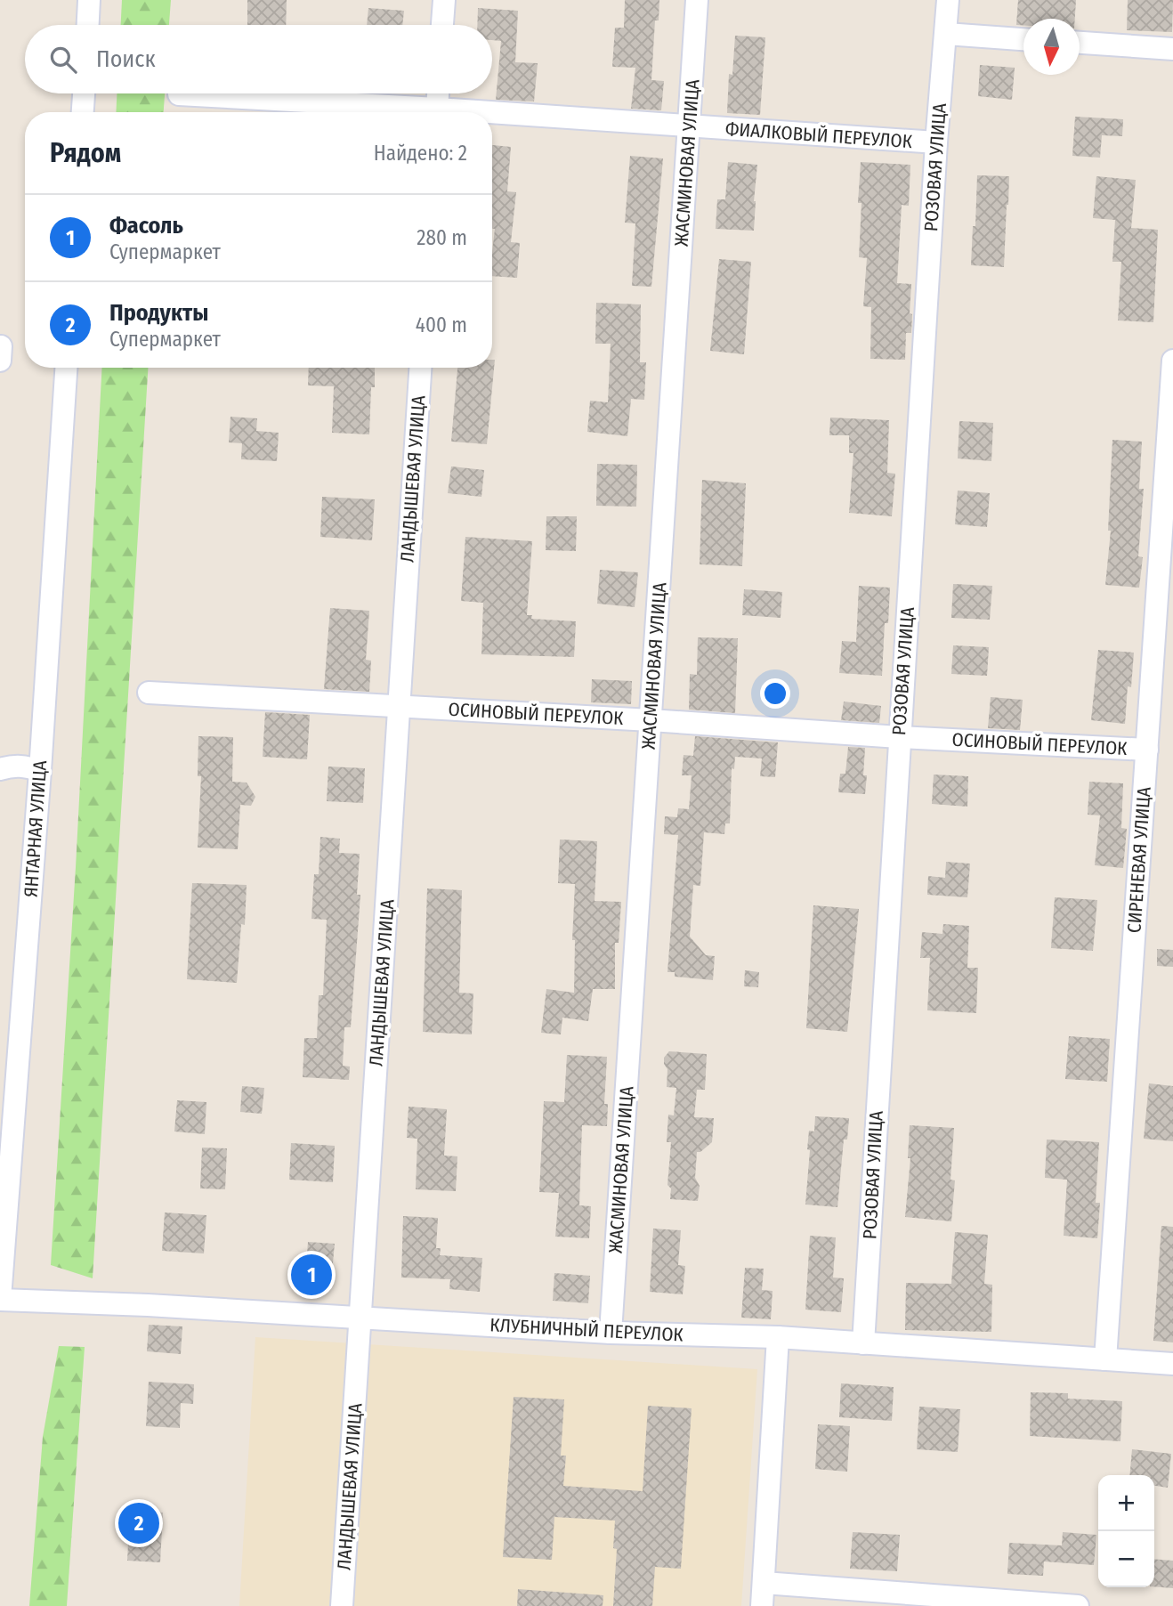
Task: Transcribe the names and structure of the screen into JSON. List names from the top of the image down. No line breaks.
{"streets":{"street":["ФИАЛКОВЫЙ ПЕРЕУЛОК","ЖАСМИНОВАЯ УЛИЦА","РОЗОВАЯ УЛИЦА","ЛАНДЫШЕВАЯ УЛИЦА","ОСИНОВЫЙ ПЕРЕУЛОК","ЯНТАРНАЯ УЛИЦА","СИРЕНЕВАЯ УЛИЦА","КЛУБНИЧНЫЙ ПЕРЕУЛОК"]},"crossings":[["ФИАЛКОВЫЙ ПЕРЕУЛОК","ЖАСМИНОВАЯ УЛИЦА"],["ФИАЛКОВЫЙ ПЕРЕУЛОК","РОЗОВАЯ УЛИЦА"],["ЖАСМИНОВАЯ УЛИЦА","ОСИНОВЫЙ ПЕРЕУЛОК"],["ЖАСМИНОВАЯ УЛИЦА","КЛУБНИЧНЫЙ ПЕРЕУЛОК"],["РОЗОВАЯ УЛИЦА","ОСИНОВЫЙ ПЕРЕУЛОК"],["РОЗОВАЯ УЛИЦА","КЛУБНИЧНЫЙ ПЕРЕУЛОК"],["ЛАНДЫШЕВАЯ УЛИЦА","ОСИНОВЫЙ ПЕРЕУЛОК"],["ЛАНДЫШЕВАЯ УЛИЦА","КЛУБНИЧНЫЙ ПЕРЕУЛОК"],["ОСИНОВЫЙ ПЕРЕУЛОК","СИРЕНЕВАЯ УЛИЦА"],["ЯНТАРНАЯ УЛИЦА","КЛУБНИЧНЫЙ ПЕРЕУЛОК"],["СИРЕНЕВАЯ УЛИЦА","КЛУБНИЧНЫЙ ПЕРЕУЛОК"]],"north":"bottom","page":{"search":"Поиск","heading":["Рядом","Найдено: 2"],"list":[{"mark":"1","name":"Фасоль","note":"Супермаркет","value":"280 m"},{"mark":"2","name":"Продукты","note":"Супермаркет","value":"400 m"}],"pins":["1","2"],"map_buttons":["+","−"]}}
